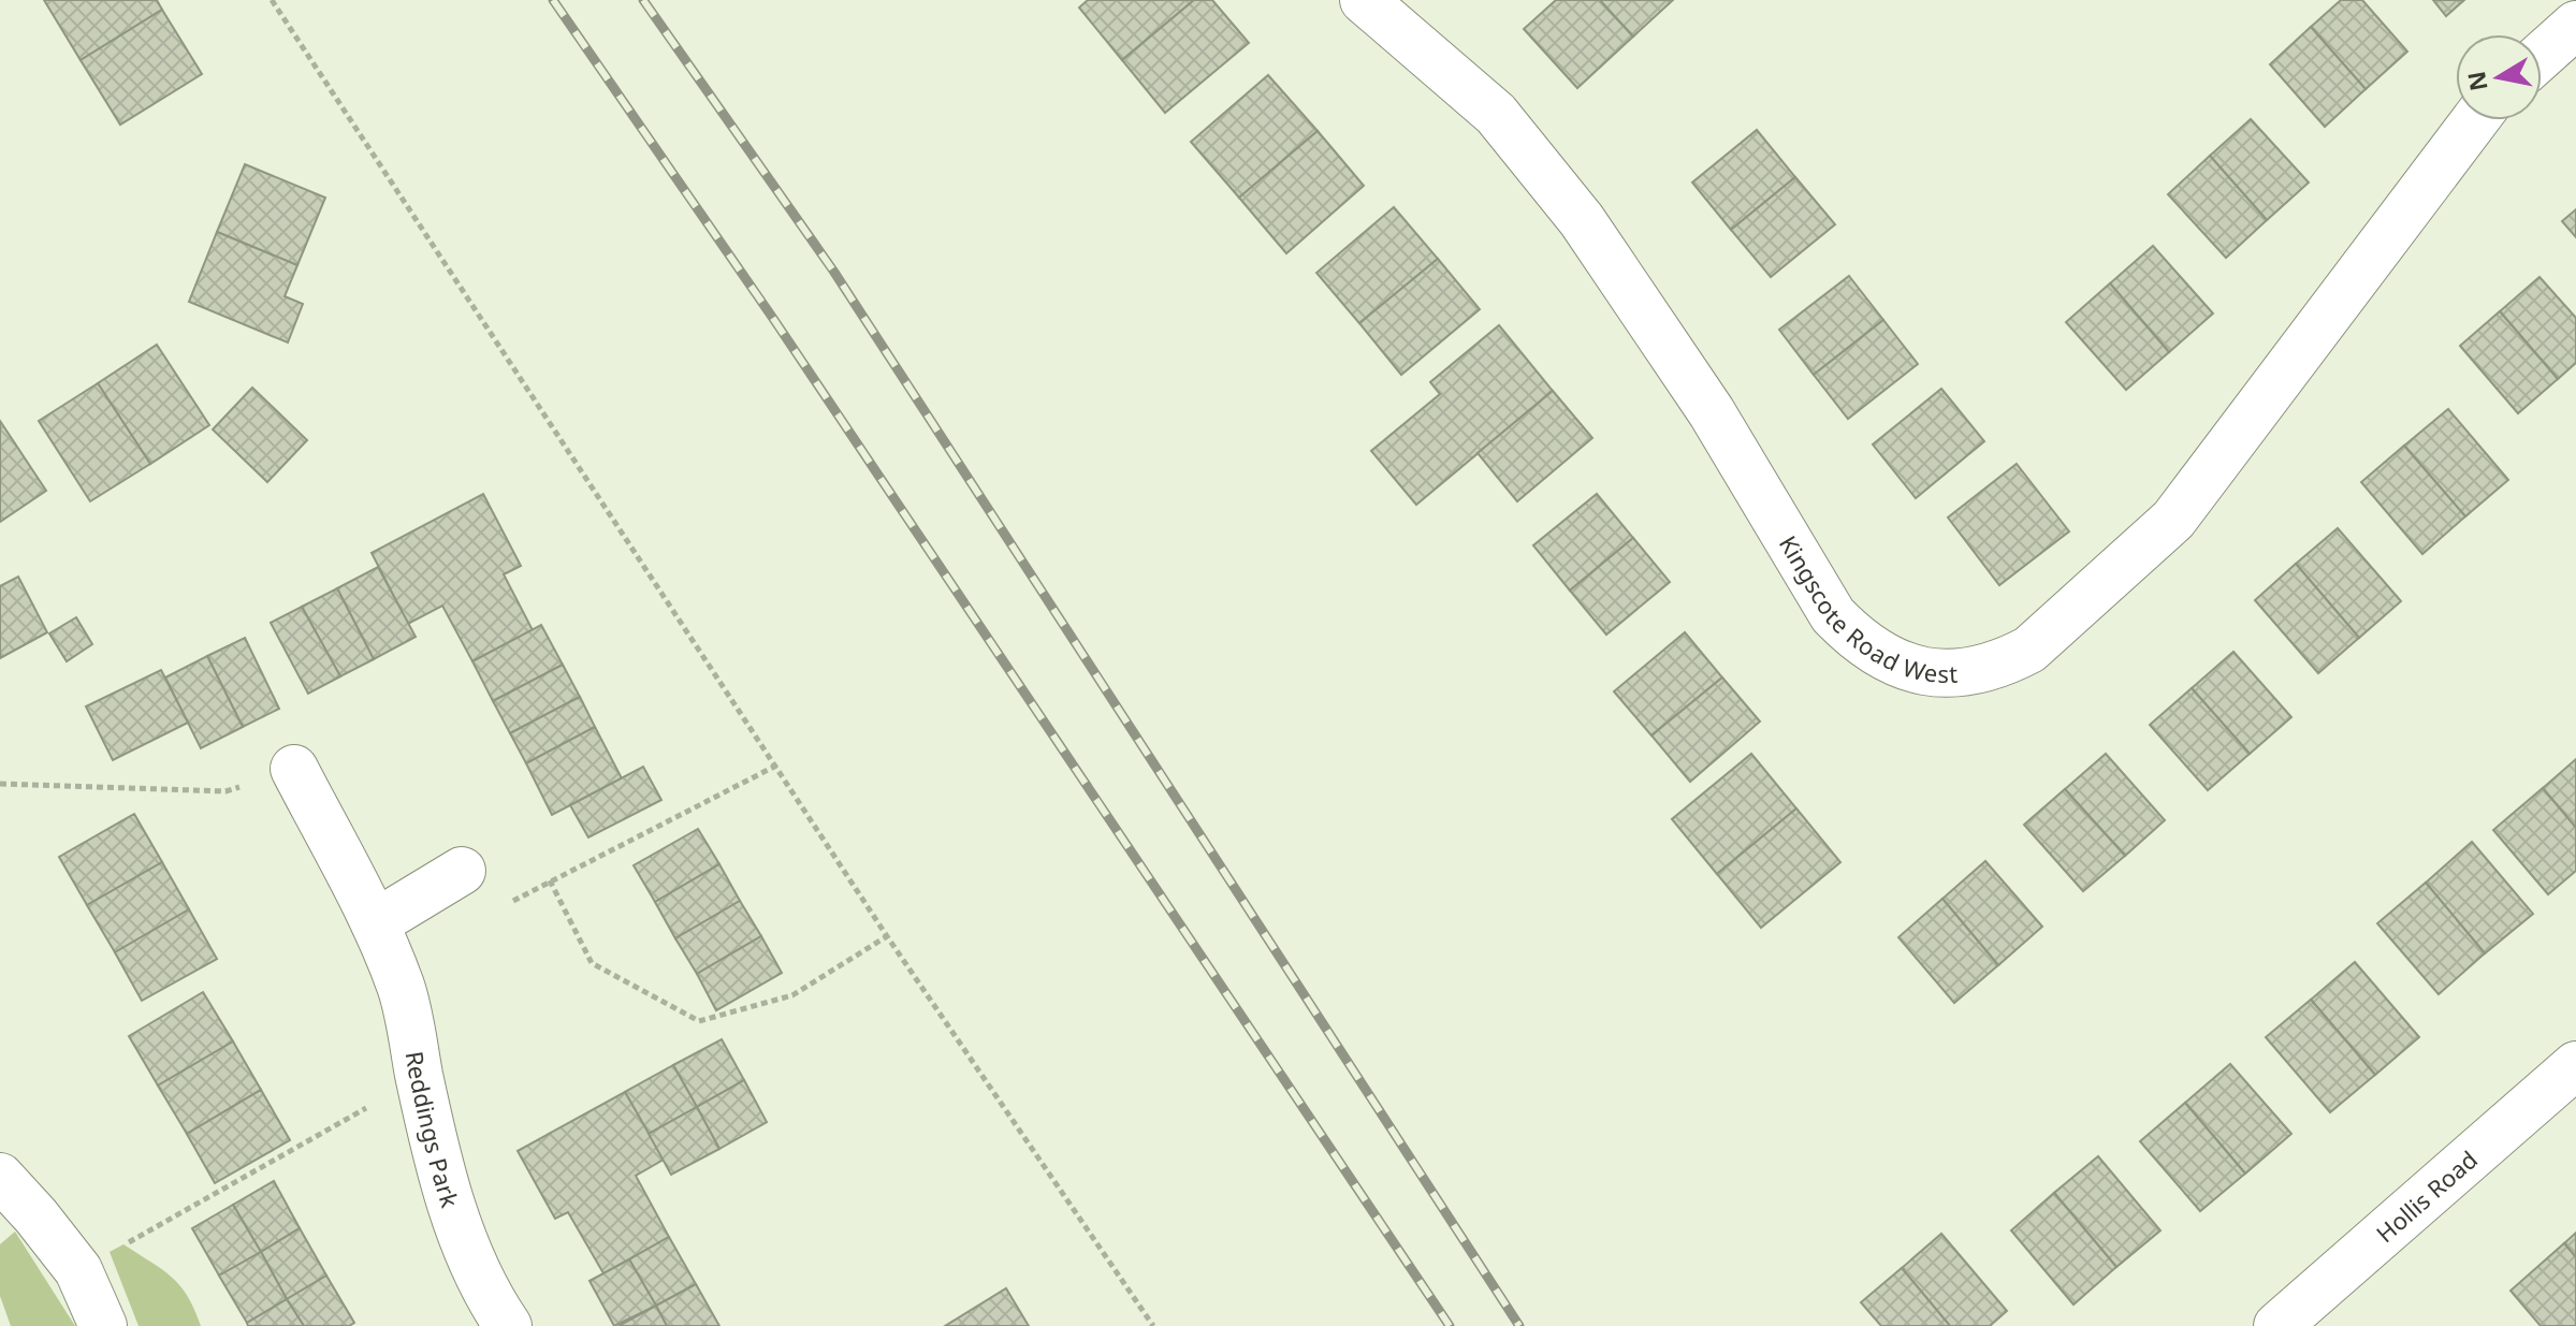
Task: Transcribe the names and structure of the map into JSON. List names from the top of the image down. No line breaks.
{"streets":{"street":["Kingscote Road West","Reddings Park","Hollis Road"]},"north":"left"}
